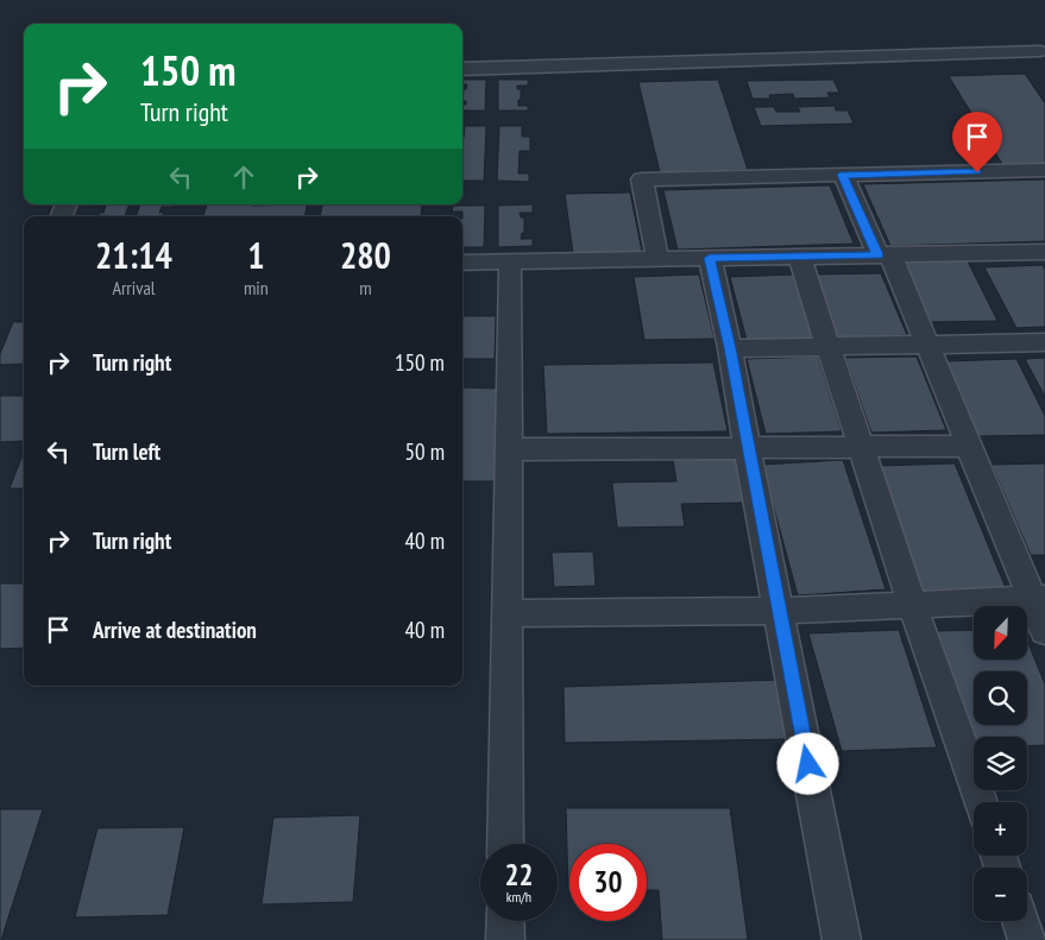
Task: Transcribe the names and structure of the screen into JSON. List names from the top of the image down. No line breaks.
{"north":"bottom left","page":{"turn":["150 m","Turn right"],"eta":["21:14","Arrival","1","min","280","m"],"list":[{"name":"Turn right","value":"150 m"},{"name":"Turn left","value":"50 m"},{"name":"Turn right","value":"40 m"},{"name":"Arrive at destination","value":"40 m"}],"map_buttons":["+","−"],"speed":"22 km/h","limit":"30"}}
